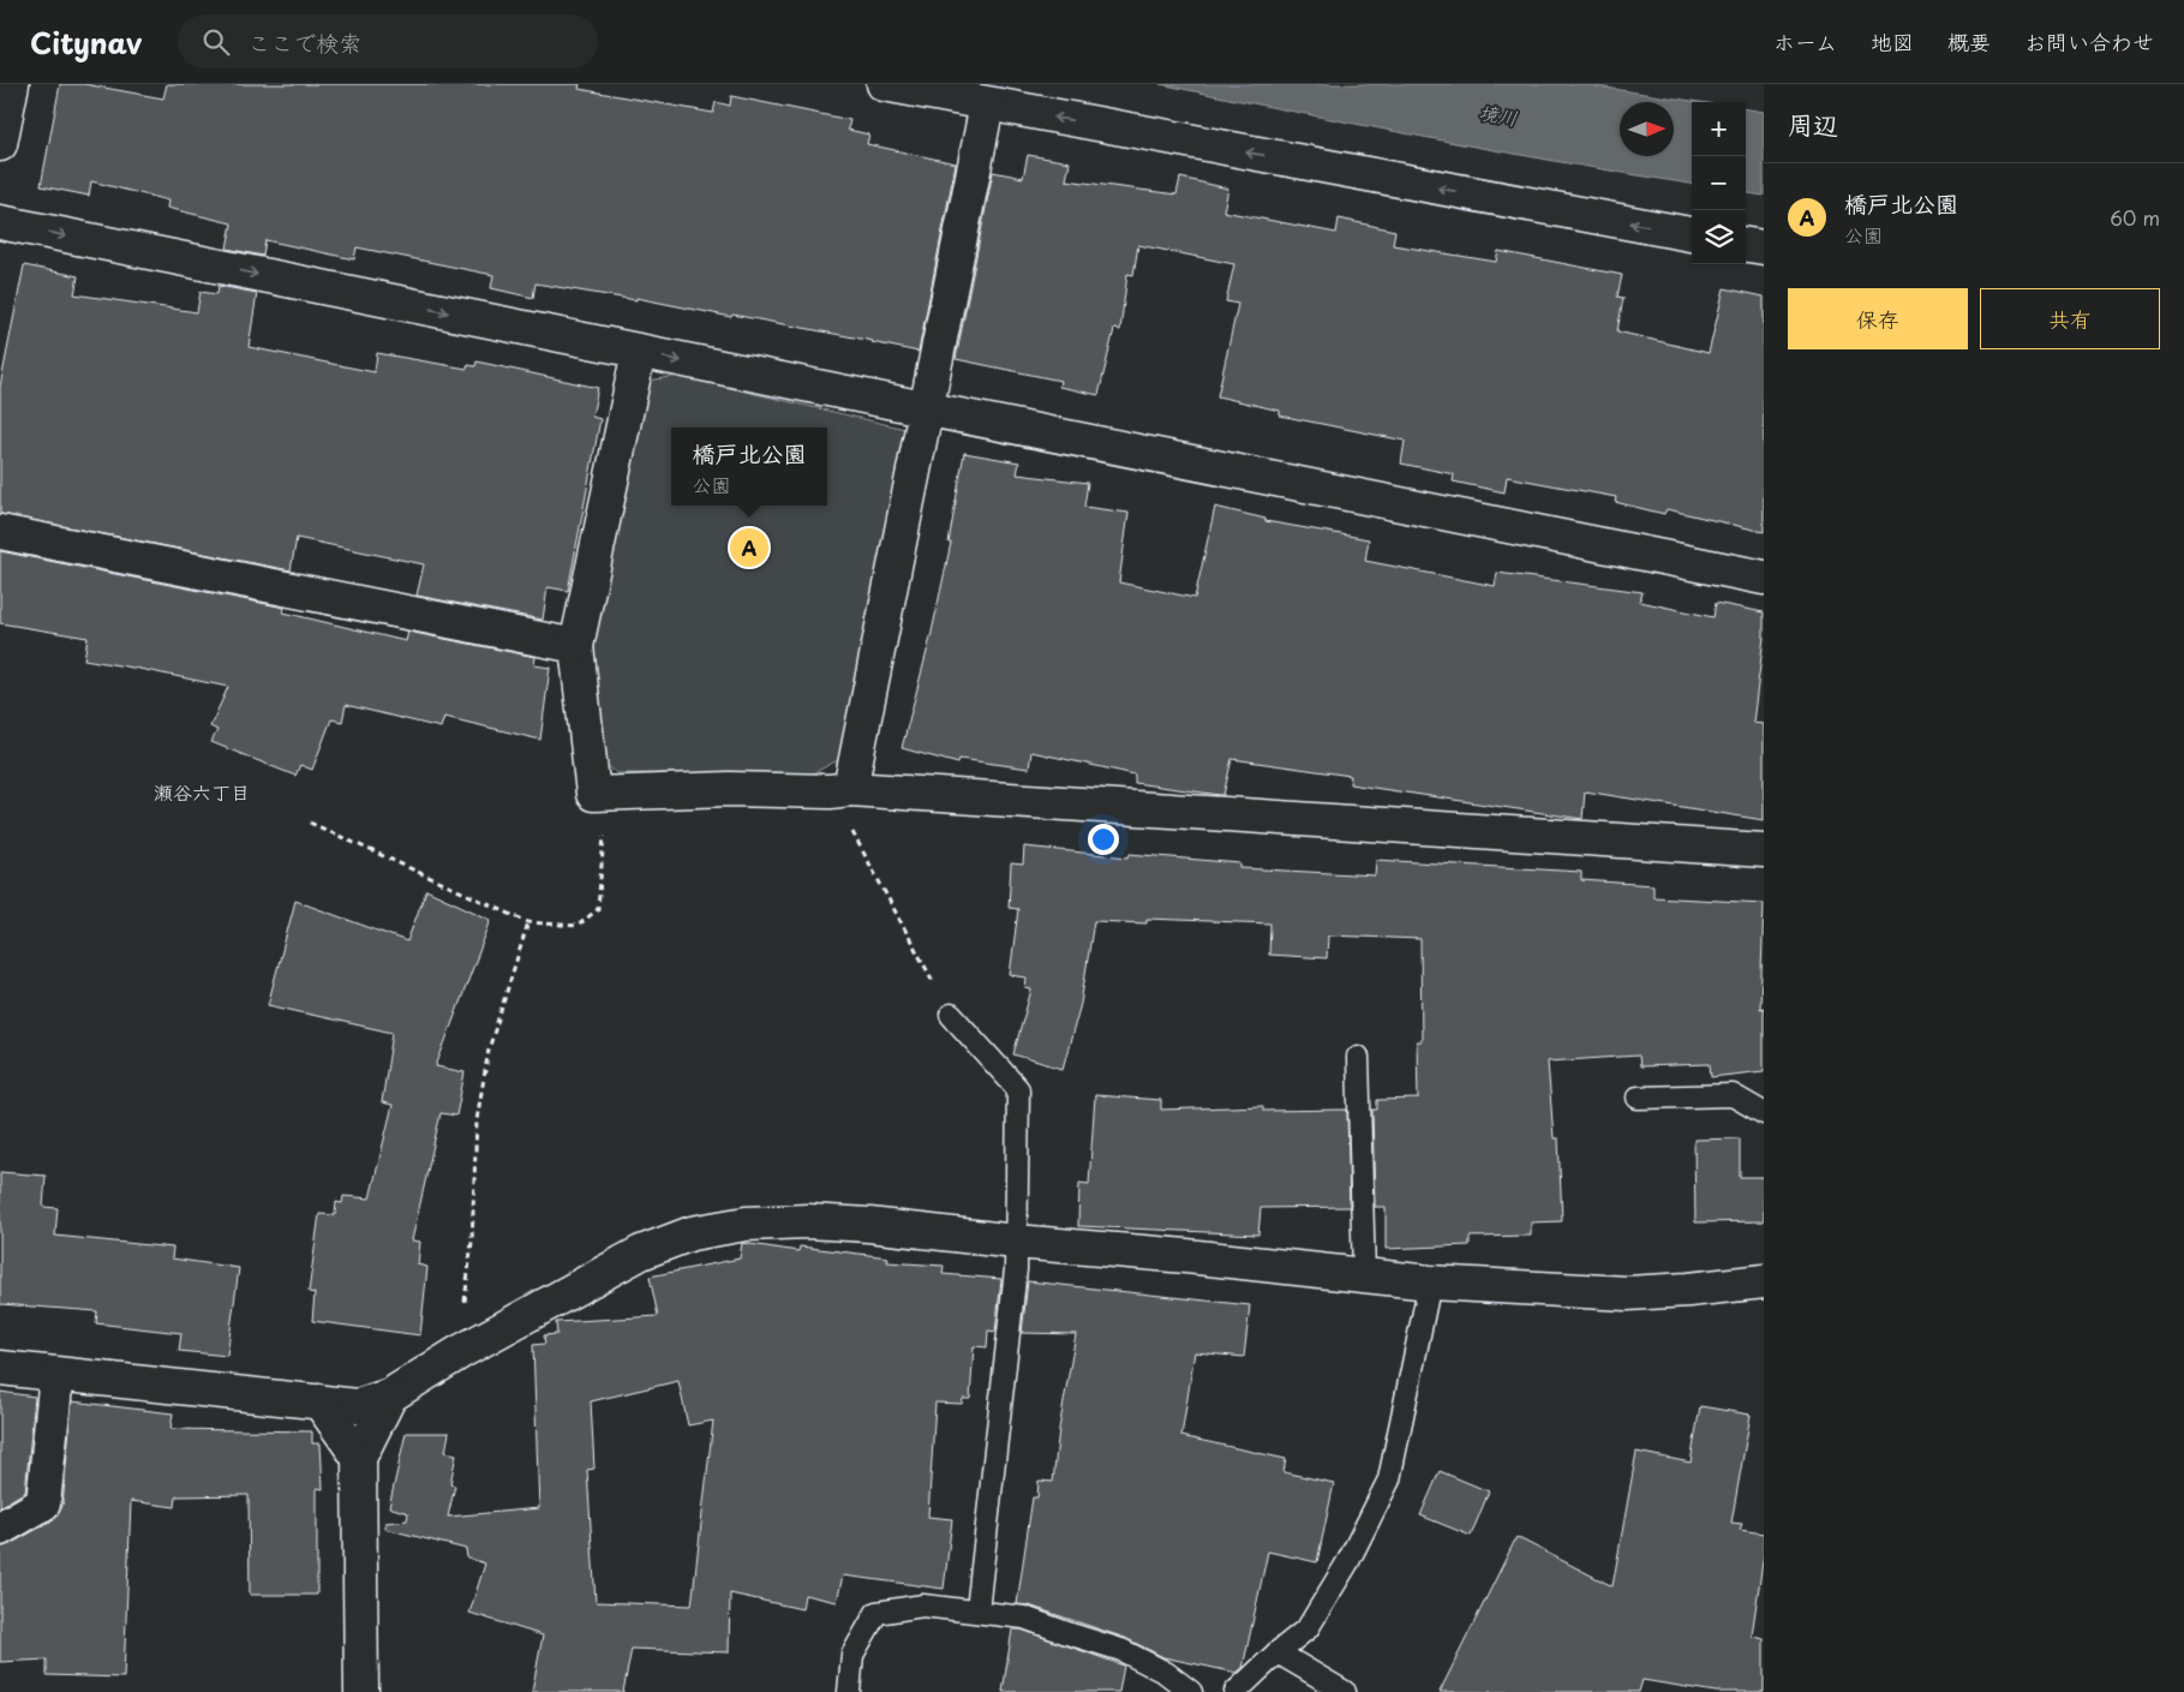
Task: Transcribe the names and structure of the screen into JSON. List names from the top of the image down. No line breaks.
{"districts":["瀬谷六丁目"],"water":["境川"],"north":"right","page":{"header":"Citynav","search":"ここで検索","nav":["ホーム","地図","概要","お問い合わせ"],"heading":"周辺","map_buttons":["+","−"],"list":[{"mark":"A","name":"橋戸北公園","note":"公園","value":"60 m"}],"buttons":["保存","共有"],"popup":["橋戸北公園","公園"],"pins":"A"}}
